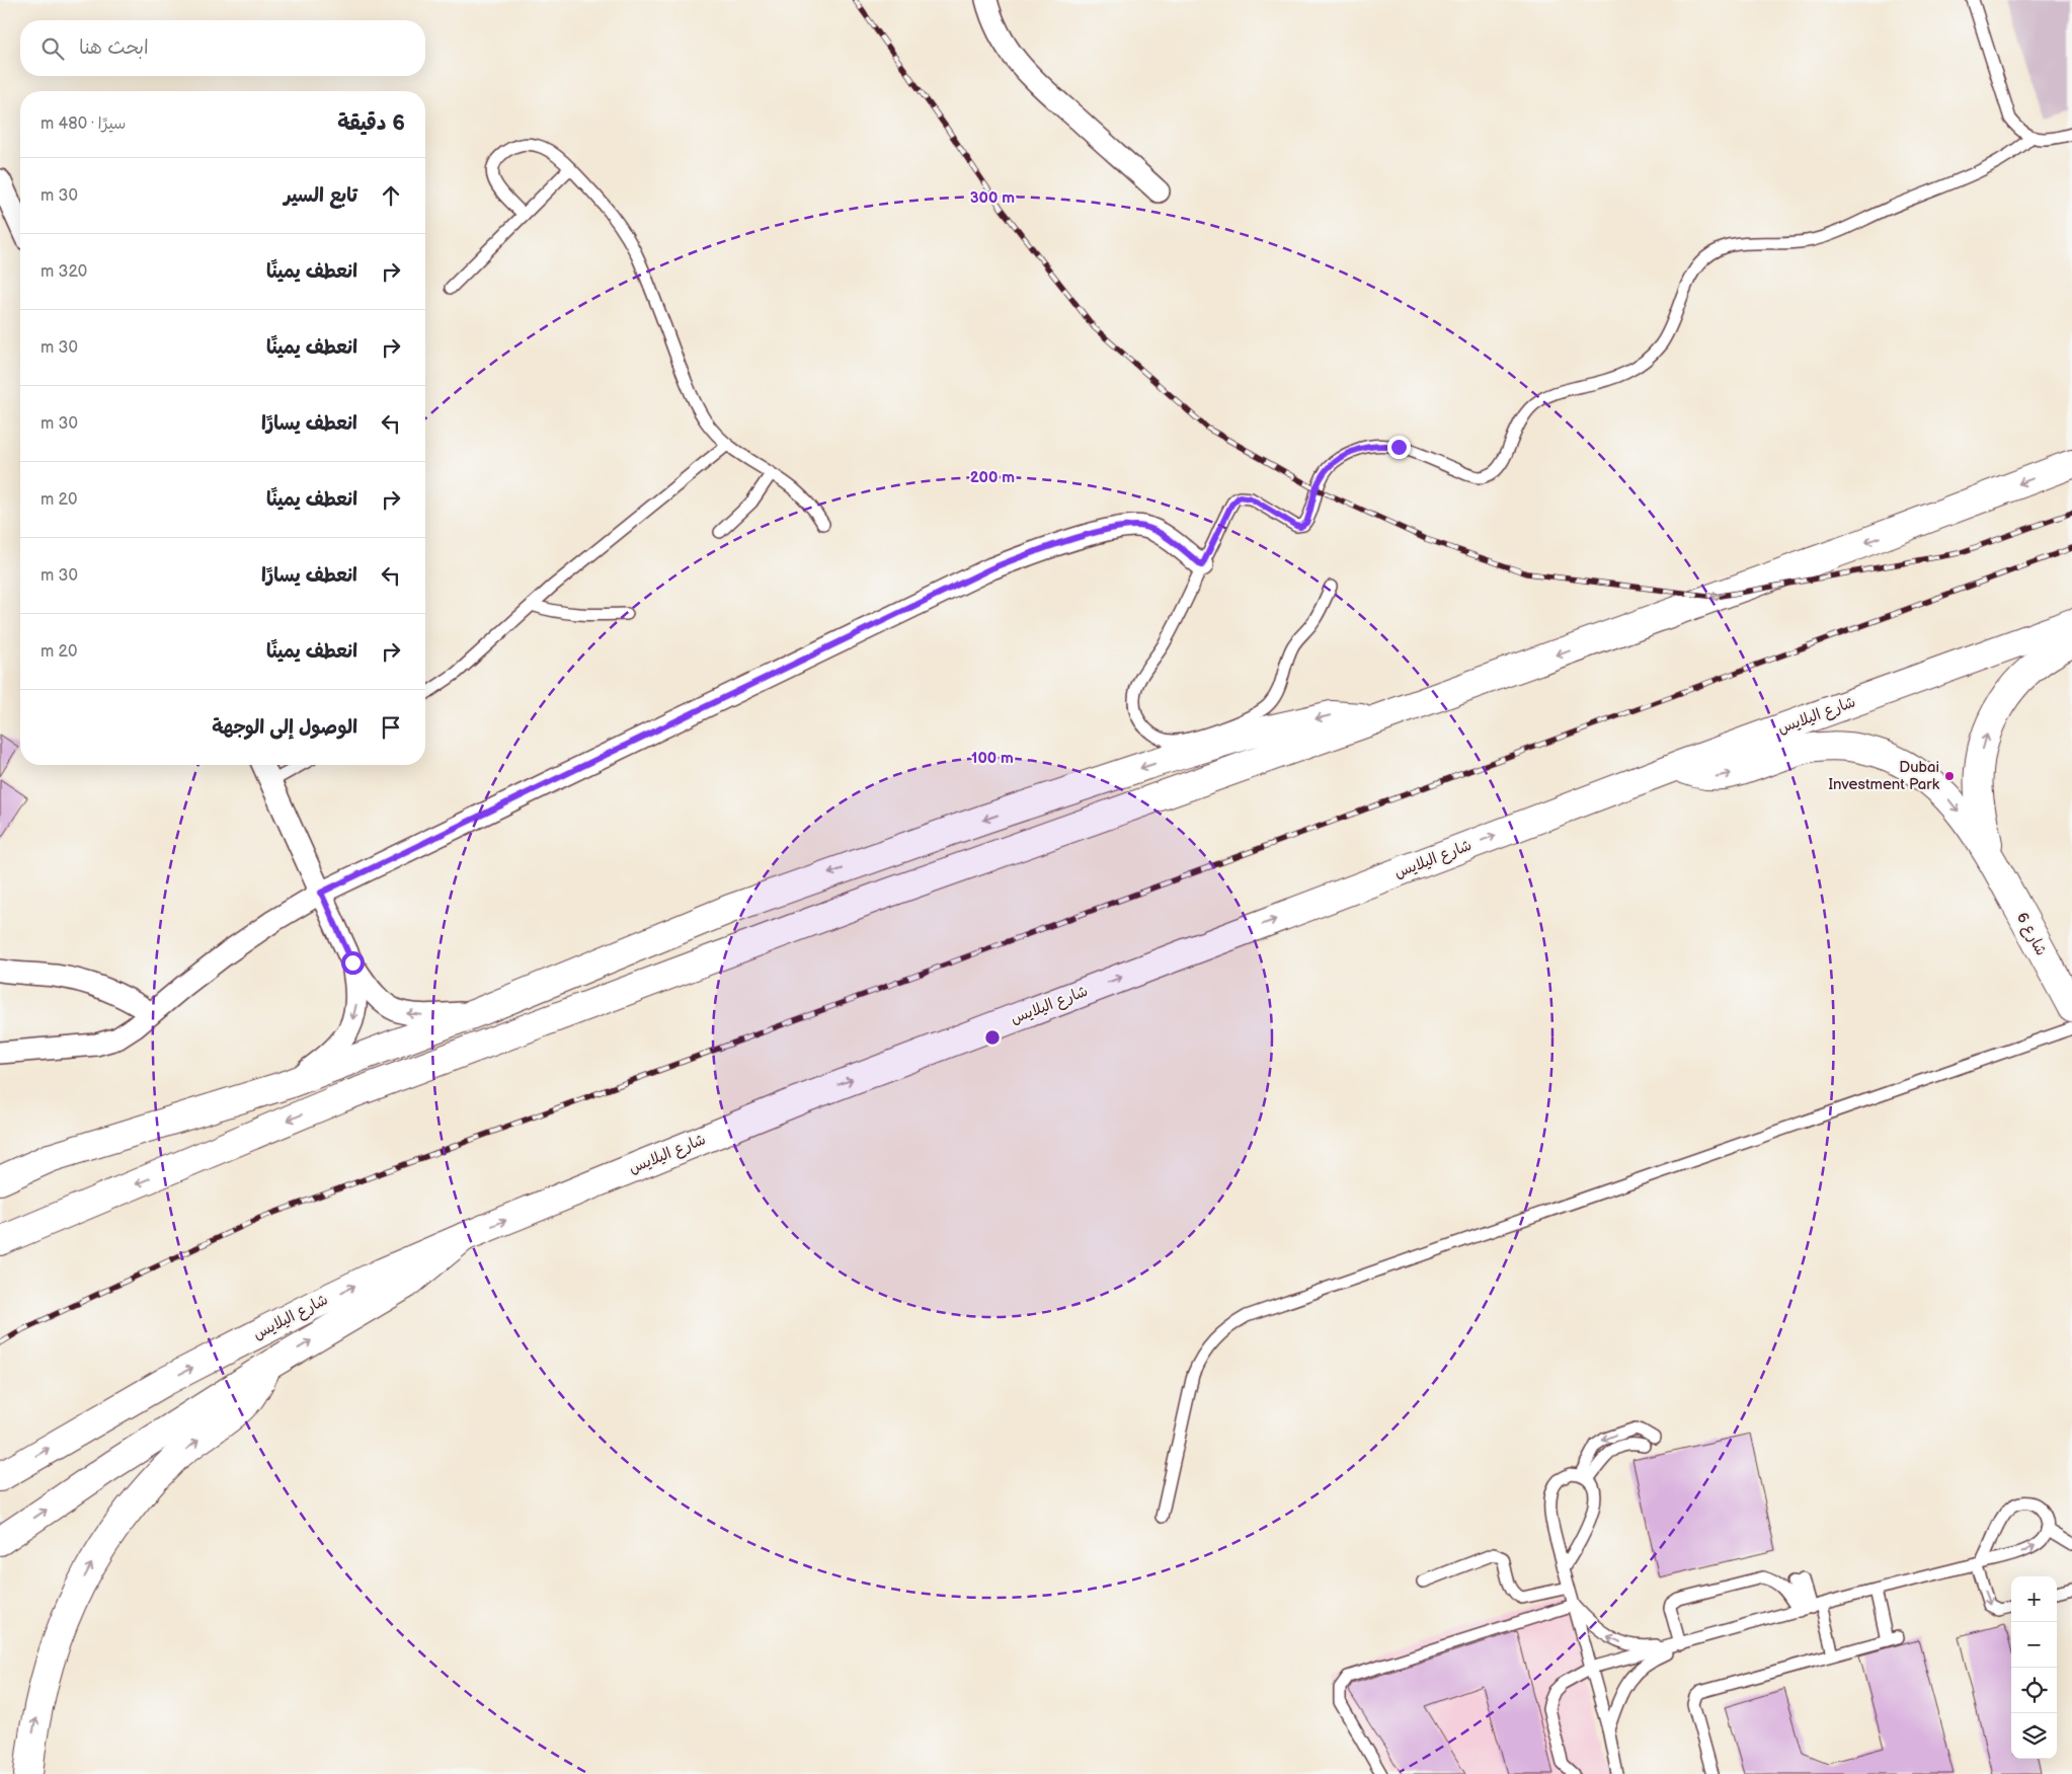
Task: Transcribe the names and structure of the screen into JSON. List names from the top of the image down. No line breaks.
{"streets":{"main road":["شارع اليلايس","شارع 6"]},"places":["Dubai Investment Park"],"page":{"search":"ابحث هنا","heading":["6 دقيقة","سيرًا · 480 m"],"list":[["تابع السير","30 m"],["انعطف يمينًا","320 m"],["انعطف يمينًا","30 m"],["انعطف يسارًا","30 m"],["انعطف يمينًا","20 m"],["انعطف يسارًا","30 m"],["انعطف يمينًا","20 m"],"الوصول إلى الوجهة"],"map_buttons":["+","−"]},"rings":["300 m","200 m","100 m"]}
